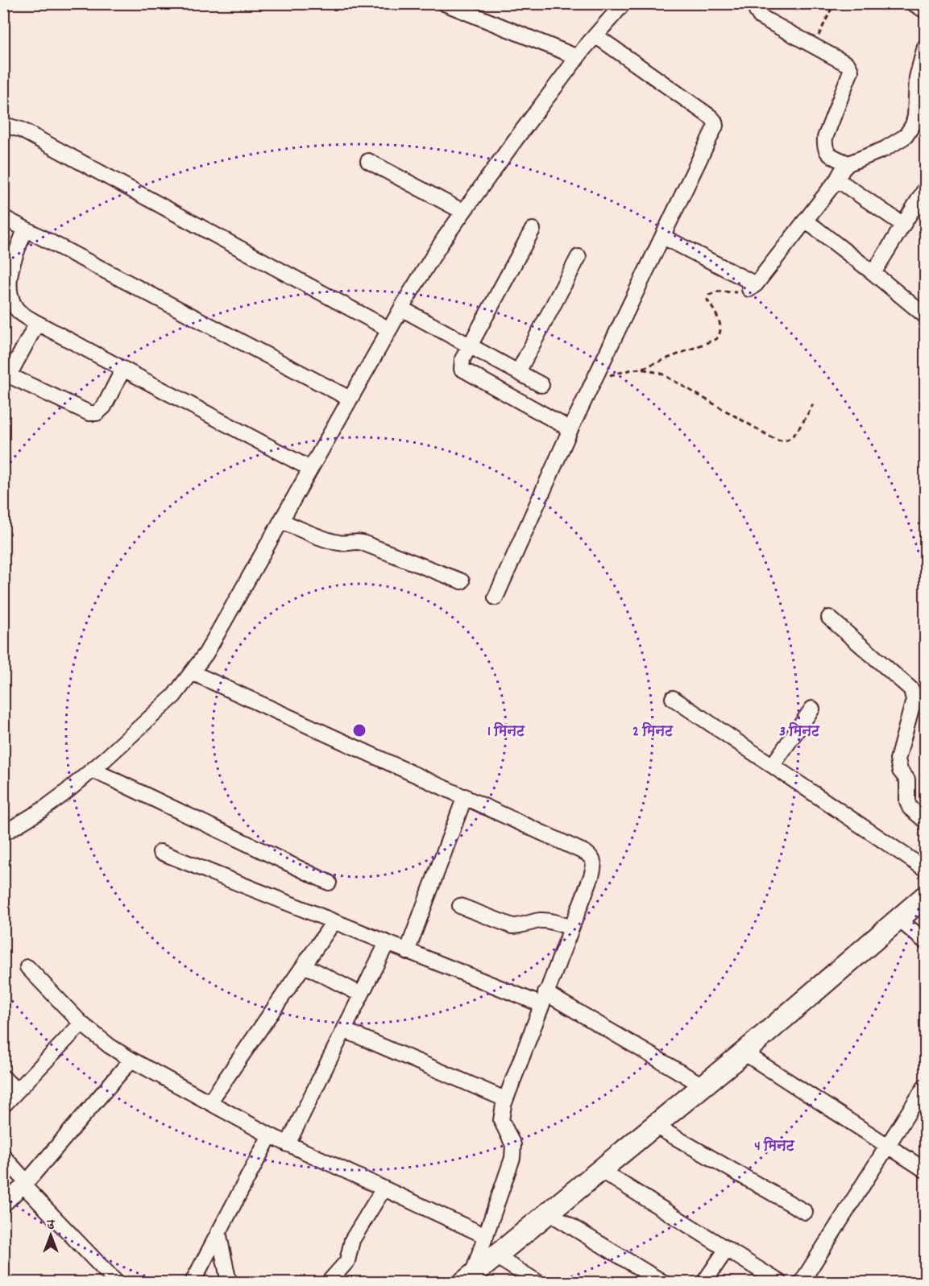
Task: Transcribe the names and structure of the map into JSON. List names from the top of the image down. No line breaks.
{"north":"top","rings":["1 मिनट","2 मिनट","3 मिनट","4 मिनट"]}
